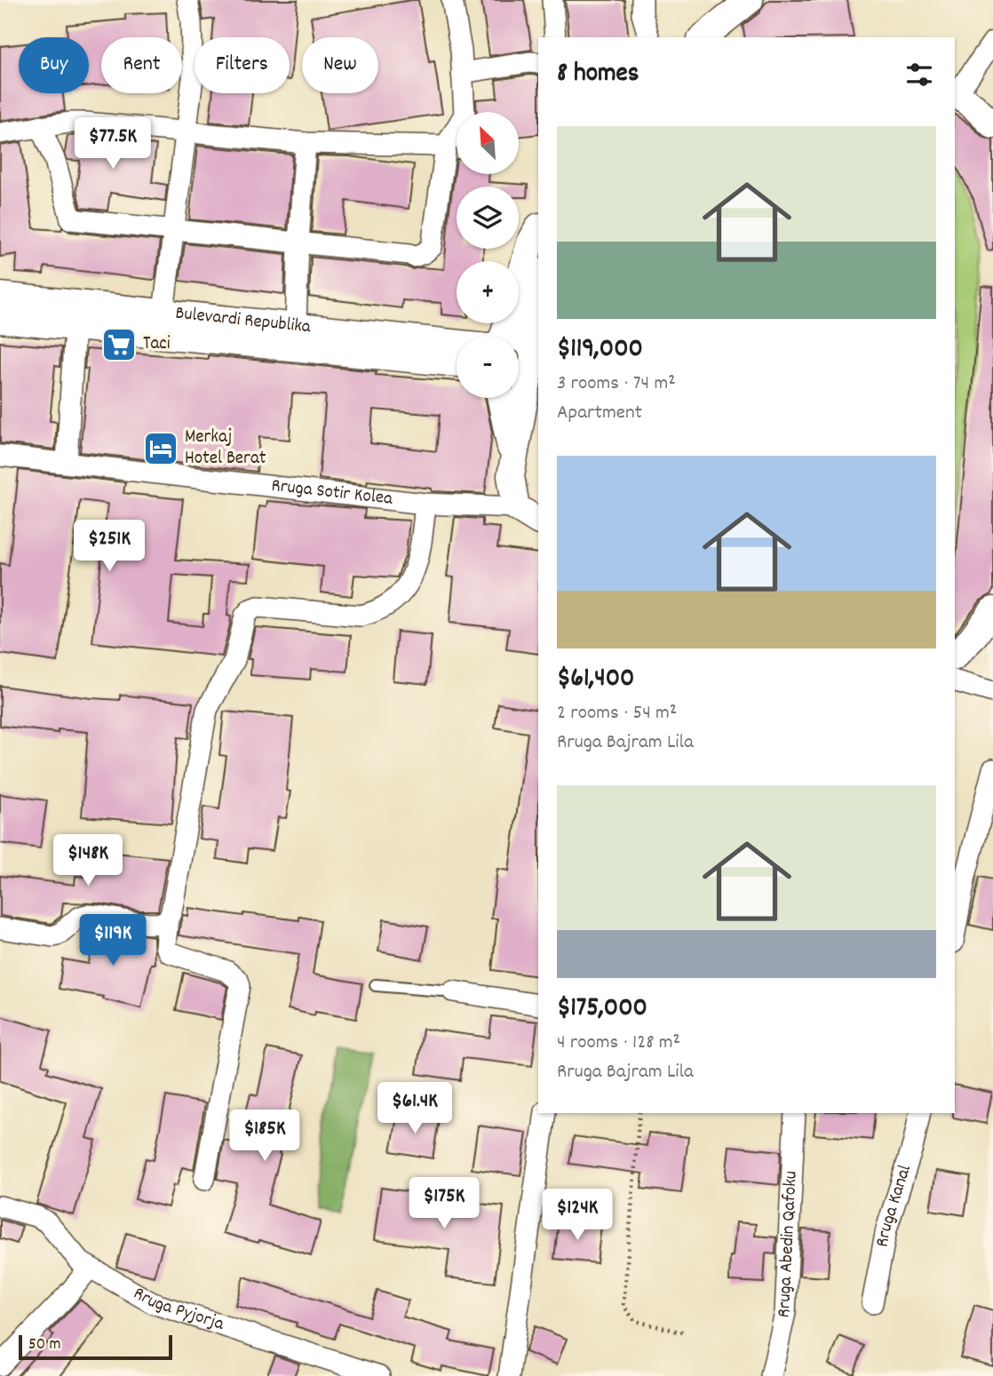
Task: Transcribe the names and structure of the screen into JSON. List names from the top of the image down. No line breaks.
{"streets":{"street":["Bulevardi Republika","Rruga Sotir Kolea","Rruga Kanal","Rruga Abedin Qafoku","Rruga Pyjorja"]},"places":{"supermarket":["Taci"],"hotel":["Merkaj Hotel Berat"]},"scale_bar":"50 m","north":"top left","page":{"chip":["Buy","Rent","Filters","New"],"heading":"8 homes","map_buttons":["+","−"],"list":[{"name":"$119,000","note":"3 rooms · 74 m² · Apartment"},{"name":"$61,400","note":"2 rooms · 54 m² · Rruga Bajram Lila"},{"name":"$175,000","note":"4 rooms · 128 m² · Rruga Bajram Lila"}],"price":["$77.5K","$251K","$148K","$119K","$61.4K","$185K","$175K","$124K"],"scale":"50 m"}}
